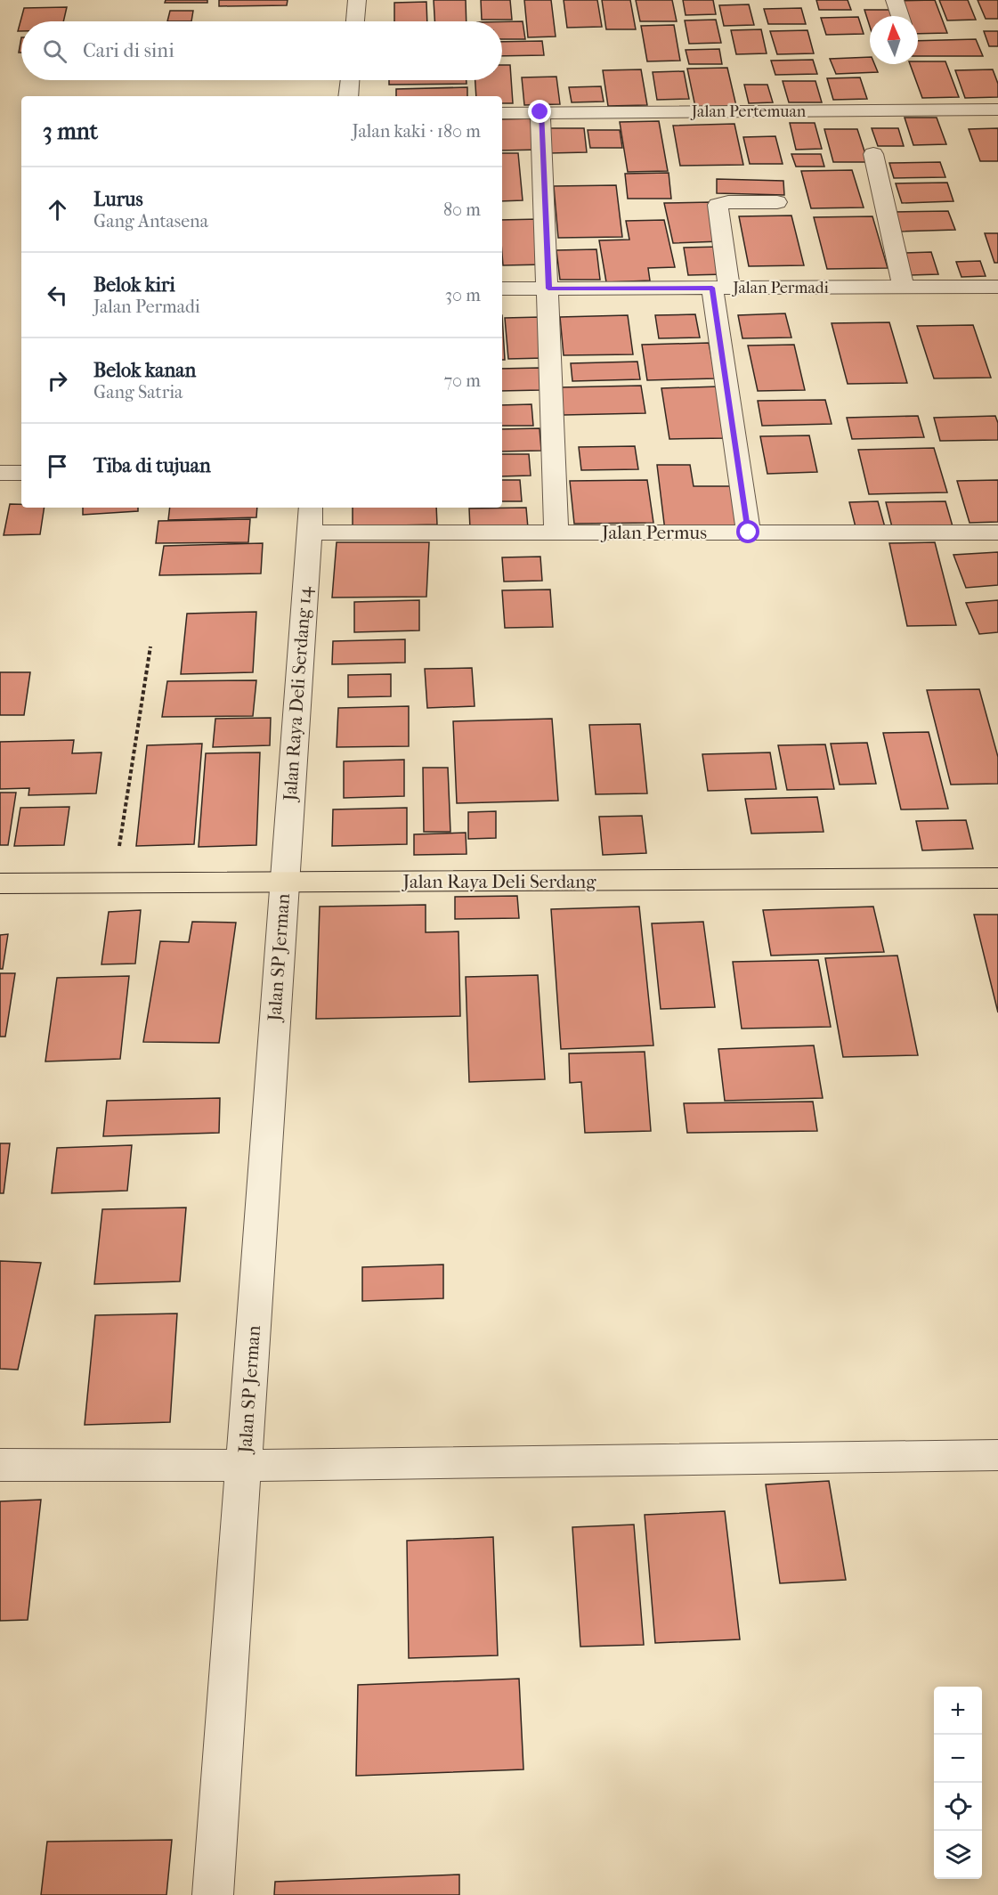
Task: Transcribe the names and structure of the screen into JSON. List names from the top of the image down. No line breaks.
{"streets":{"main road":["Jalan Raya Deli Serdang"],"street":["Jalan Pertemuan","Jalan Permadi","Jalan Permus","Jalan Raya Deli Serdang 14","Jalan SP Jerman"]},"crossings":[["Jalan Permus","Jalan Raya Deli Serdang 14"],["Jalan Raya Deli Serdang 14","Jalan Raya Deli Serdang"],["Jalan Raya Deli Serdang 14","Jalan SP Jerman"],["Jalan Raya Deli Serdang","Jalan SP Jerman"]],"north":"top","page":{"search":"Cari di sini","heading":["3 mnt","Jalan kaki · 180 m"],"list":[["Lurus","Gang Antasena","80 m"],["Belok kiri","Jalan Permadi","30 m"],["Belok kanan","Gang Satria","70 m"],"Tiba di tujuan"],"map_buttons":["+","−"]}}
